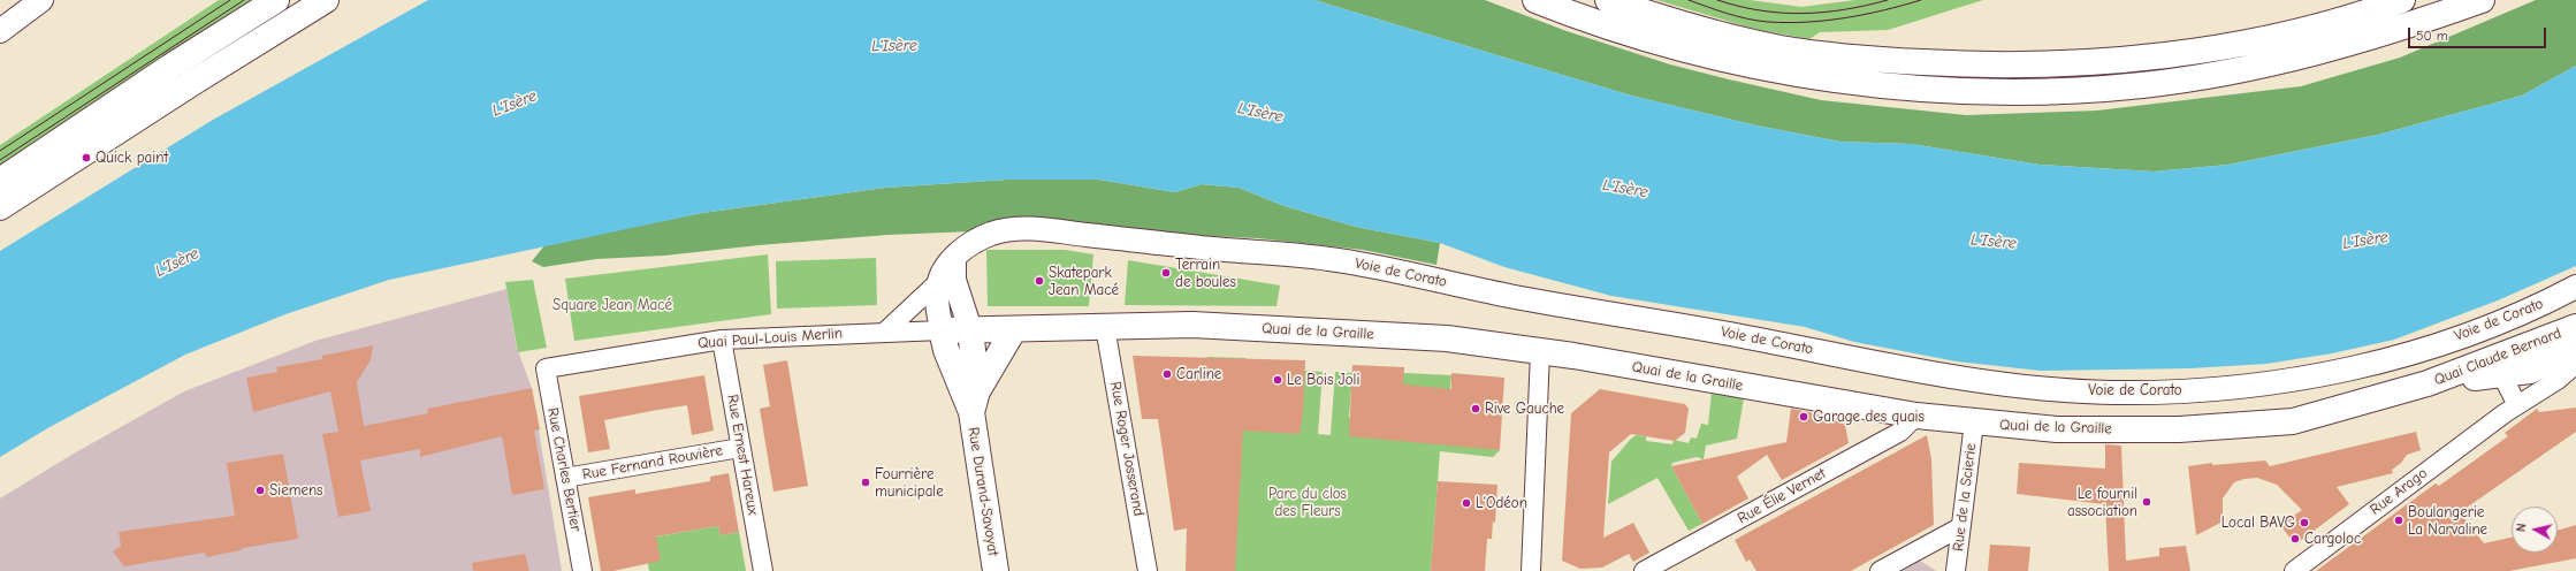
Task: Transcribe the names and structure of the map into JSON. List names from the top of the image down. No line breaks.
{"streets":{"main road":["Quai de la Graille","Quai Claude Bernard","Rue Durand-Savoyat"],"street":["Voie de Corato","Quai Paul-Louis Merlin","Rue Roger Josserand","Rue Ernest Hareux","Rue Fernand Rouvière","Rue Charles Bertier","Rue Arago","Rue Élie Vernet","Rue de la Scierie"]},"crossings":[["Voie de Corato","Quai de la Graille"],["Voie de Corato","Quai Paul-Louis Merlin"],["Voie de Corato","Rue Durand-Savoyat"],["Quai de la Graille","Quai Paul-Louis Merlin"],["Quai de la Graille","Quai Claude Bernard"],["Quai de la Graille","Rue Roger Josserand"],["Quai de la Graille","Rue Durand-Savoyat"],["Quai de la Graille","Rue Élie Vernet"],["Quai de la Graille","Rue de la Scierie"],["Quai Paul-Louis Merlin","Rue Ernest Hareux"],["Quai Paul-Louis Merlin","Rue Charles Bertier"],["Quai Paul-Louis Merlin","Rue Durand-Savoyat"],["Quai Claude Bernard","Rue Arago"],["Rue Ernest Hareux","Rue Fernand Rouvière"],["Rue Fernand Rouvière","Rue Charles Bertier"]],"water":["L'Isère"],"parks":["Square Jean Macé","Parc du clos des Fleurs"],"places":["Quick paint","Terrain de boules","Skatepark Jean Macé","Carline","Le Bois Joli","Rive Gauche","Garage des quais","Fourrière municipale","Siemens","Le fournil association","L'Odéon","Boulangerie La Narvaline","Local BAVG","Cargoloc"],"scale_bar":"50 m","north":"left"}
